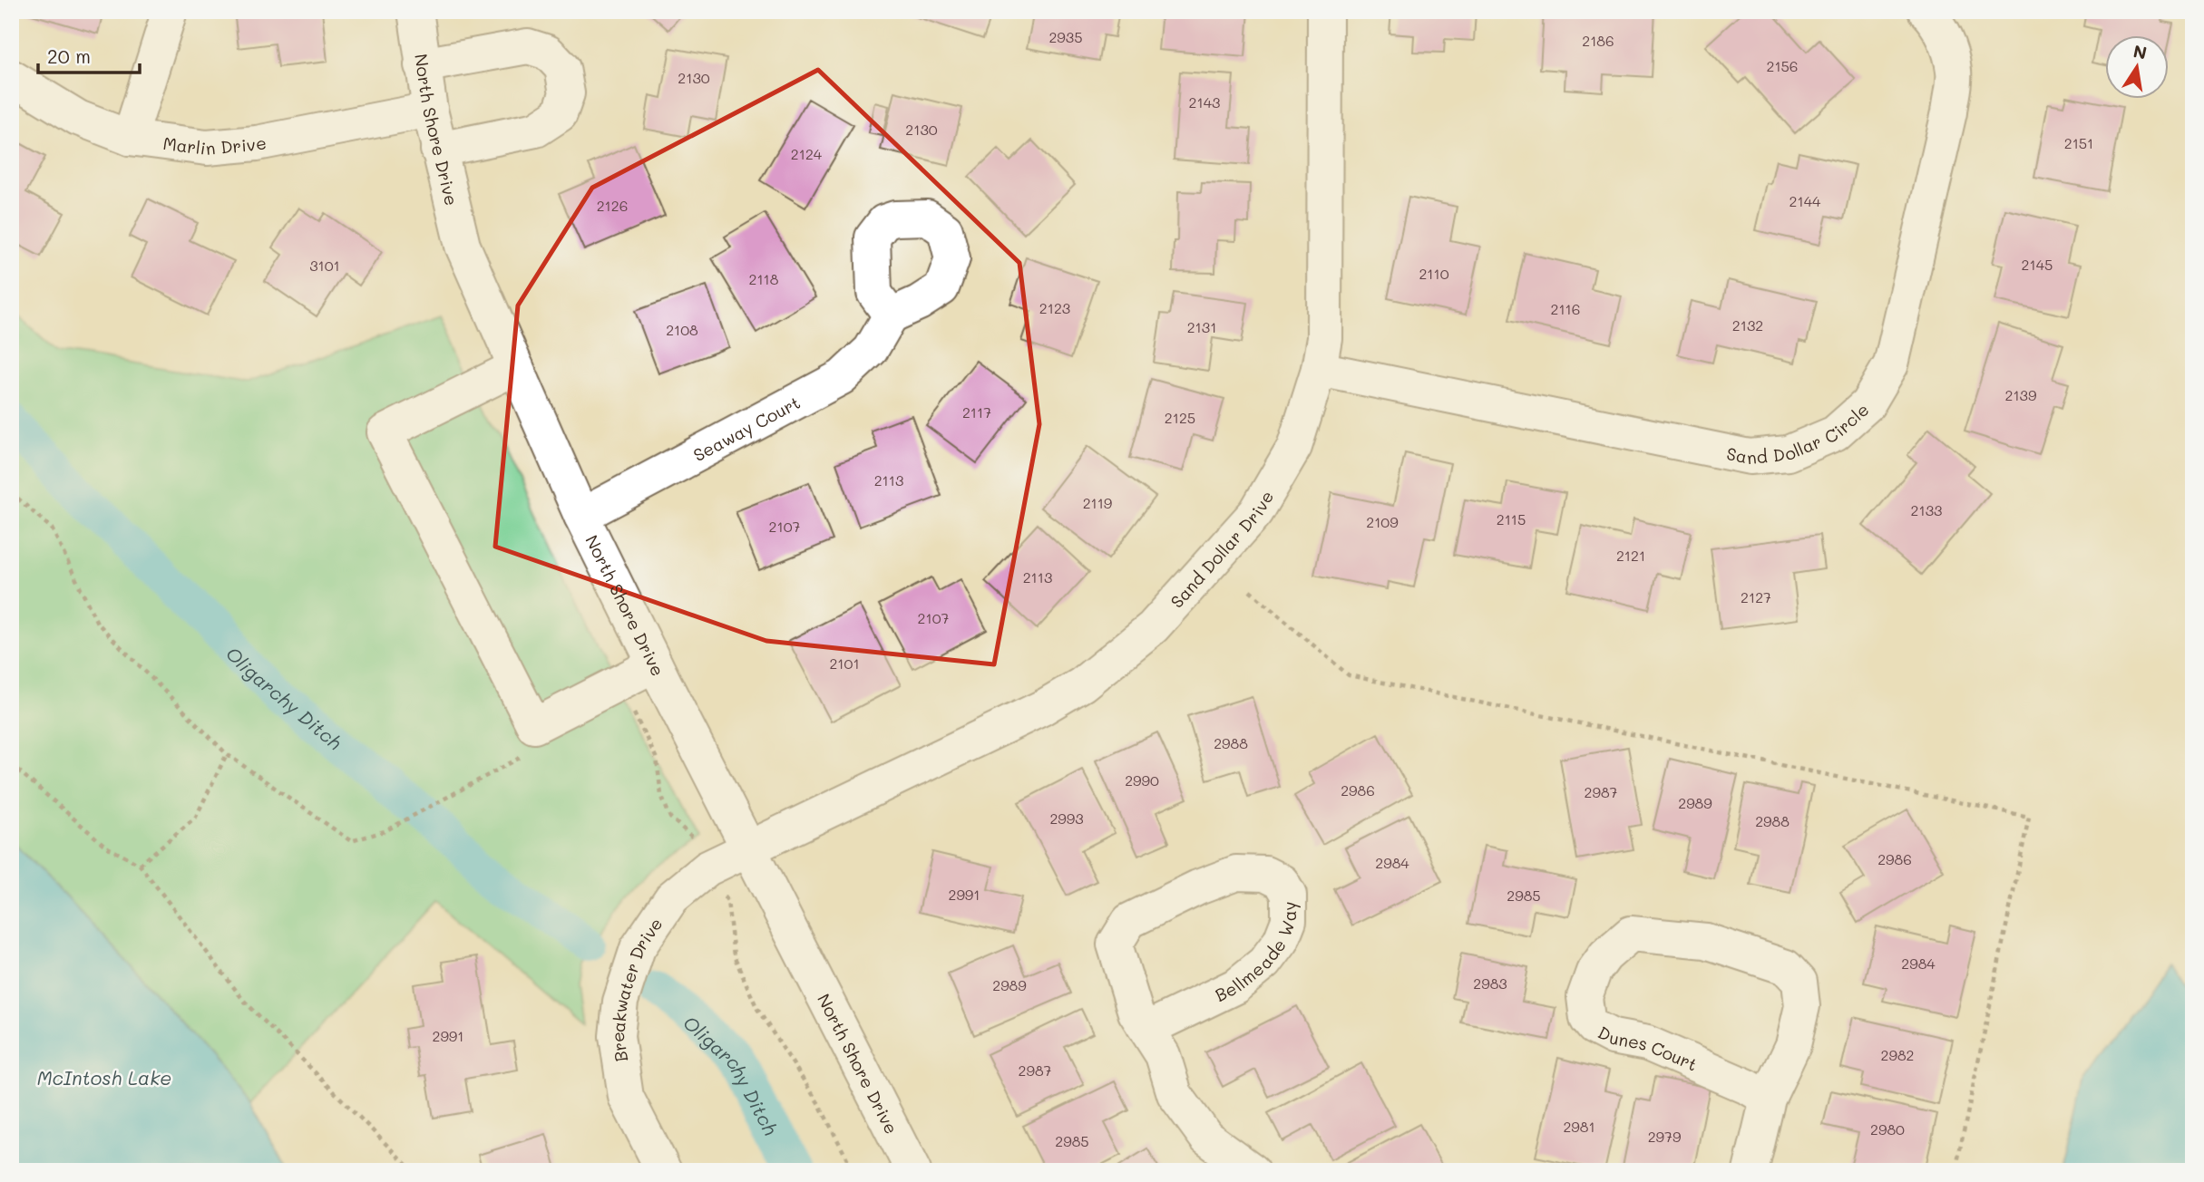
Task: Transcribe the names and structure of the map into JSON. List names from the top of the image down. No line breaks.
{"streets":{"street":["North Shore Drive","Marlin Drive","Sand Dollar Circle","Seaway Court","Sand Dollar Drive","Bellmeade Way","Breakwater Drive","Dunes Court"]},"crossings":[["North Shore Drive","Marlin Drive"],["North Shore Drive","Seaway Court"],["North Shore Drive","Sand Dollar Drive"],["North Shore Drive","Breakwater Drive"],["Sand Dollar Circle","Sand Dollar Drive"],["Sand Dollar Drive","Breakwater Drive"]],"water":["Oligarchy Ditch","McIntosh Lake"],"house_numbers":["2935","2186","2156","2130","2143","2130","2151","2124","2144","2126","2145","3101","2110","2118","2123","2116","2132","2131","2108","2139","2117","2125","2113","2119","2133","2115","2109","2107","2121","2113","2127","2107","2101","2988","2990","2986","2987","2989","2993","2988","2986","2984","2991","2985","2984","2983","2989","2991","2982","2987","2981","2980","2979","2985"],"scale_bar":"20 m","north":"top"}
